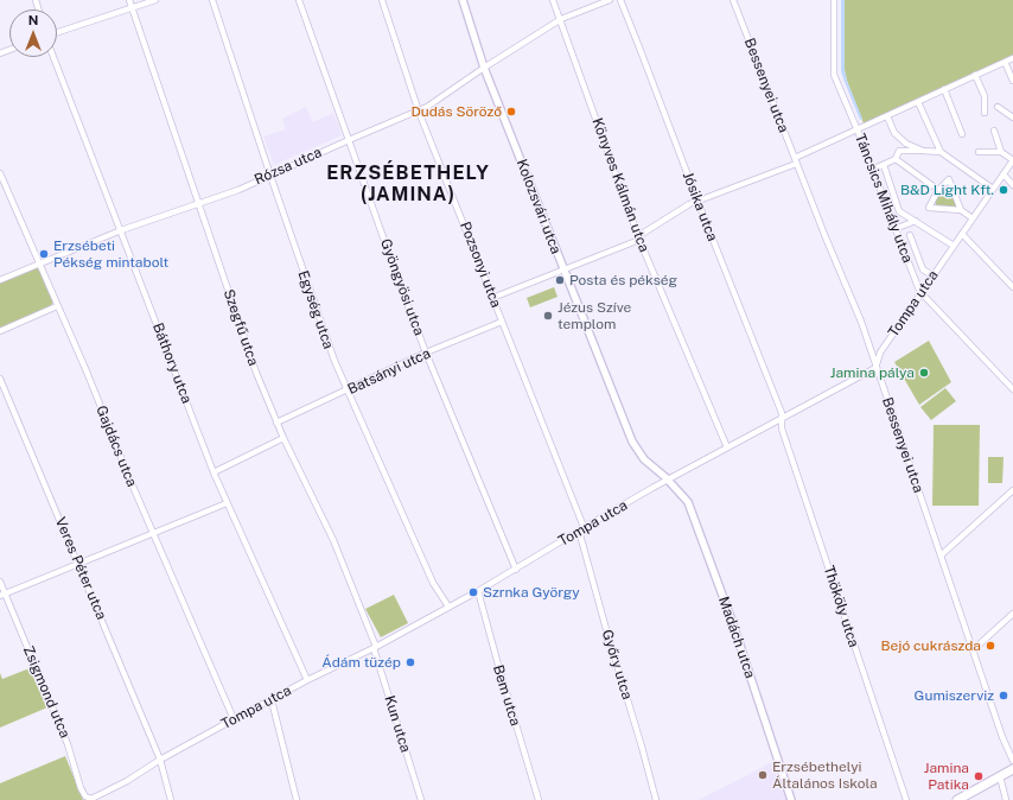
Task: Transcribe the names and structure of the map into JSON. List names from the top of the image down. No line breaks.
{"streets":{"street":["Bessenyei utca","Rózsa utca","Könyves Kálmán utca","Táncsics Mihály utca","Kolozsvári utca","Jósika utca","Pozsonyi utca","Gyöngyösi utca","Tompa utca","Egység utca","Szegfű utca","Báthory utca","Batsányi utca","Gajdács utca","Veres Péter utca","Thököly utca","Madách utca","Győry utca","Zsigmond utca","Bem utca","Kun utca"]},"crossings":[["Bessenyei utca","Tompa utca"],["Rózsa utca","Könyves Kálmán utca"],["Rózsa utca","Kolozsvári utca"],["Rózsa utca","Pozsonyi utca"],["Rózsa utca","Gyöngyösi utca"],["Rózsa utca","Egység utca"],["Rózsa utca","Szegfű utca"],["Rózsa utca","Báthory utca"],["Rózsa utca","Gajdács utca"],["Könyves Kálmán utca","Tompa utca"],["Táncsics Mihály utca","Tompa utca"],["Kolozsvári utca","Tompa utca"],["Kolozsvári utca","Madách utca"],["Jósika utca","Tompa utca"],["Jósika utca","Thököly utca"],["Pozsonyi utca","Tompa utca"],["Pozsonyi utca","Batsányi utca"],["Pozsonyi utca","Győry utca"],["Gyöngyösi utca","Tompa utca"],["Gyöngyösi utca","Batsányi utca"],["Tompa utca","Egység utca"],["Tompa utca","Szegfű utca"],["Tompa utca","Báthory utca"],["Tompa utca","Gajdács utca"],["Tompa utca","Veres Péter utca"],["Tompa utca","Thököly utca"],["Tompa utca","Madách utca"],["Tompa utca","Győry utca"],["Tompa utca","Zsigmond utca"],["Tompa utca","Bem utca"],["Tompa utca","Kun utca"],["Egység utca","Batsányi utca"],["Szegfű utca","Batsányi utca"],["Szegfű utca","Kun utca"]],"districts":["ERZSÉBETHELY (JAMINA)"],"places":["Dudás Söröző","B&D Light Kft.","Erzsébeti Pékség mintabolt","Posta és pékség","Jézus Szíve templom","Jamina pálya","Szrnka György","Bejó cukrászda","Ádám tüzép","Gumiszerviz","Erzsébethelyi Általános Iskola","Jamina Patika"],"north":"top"}
